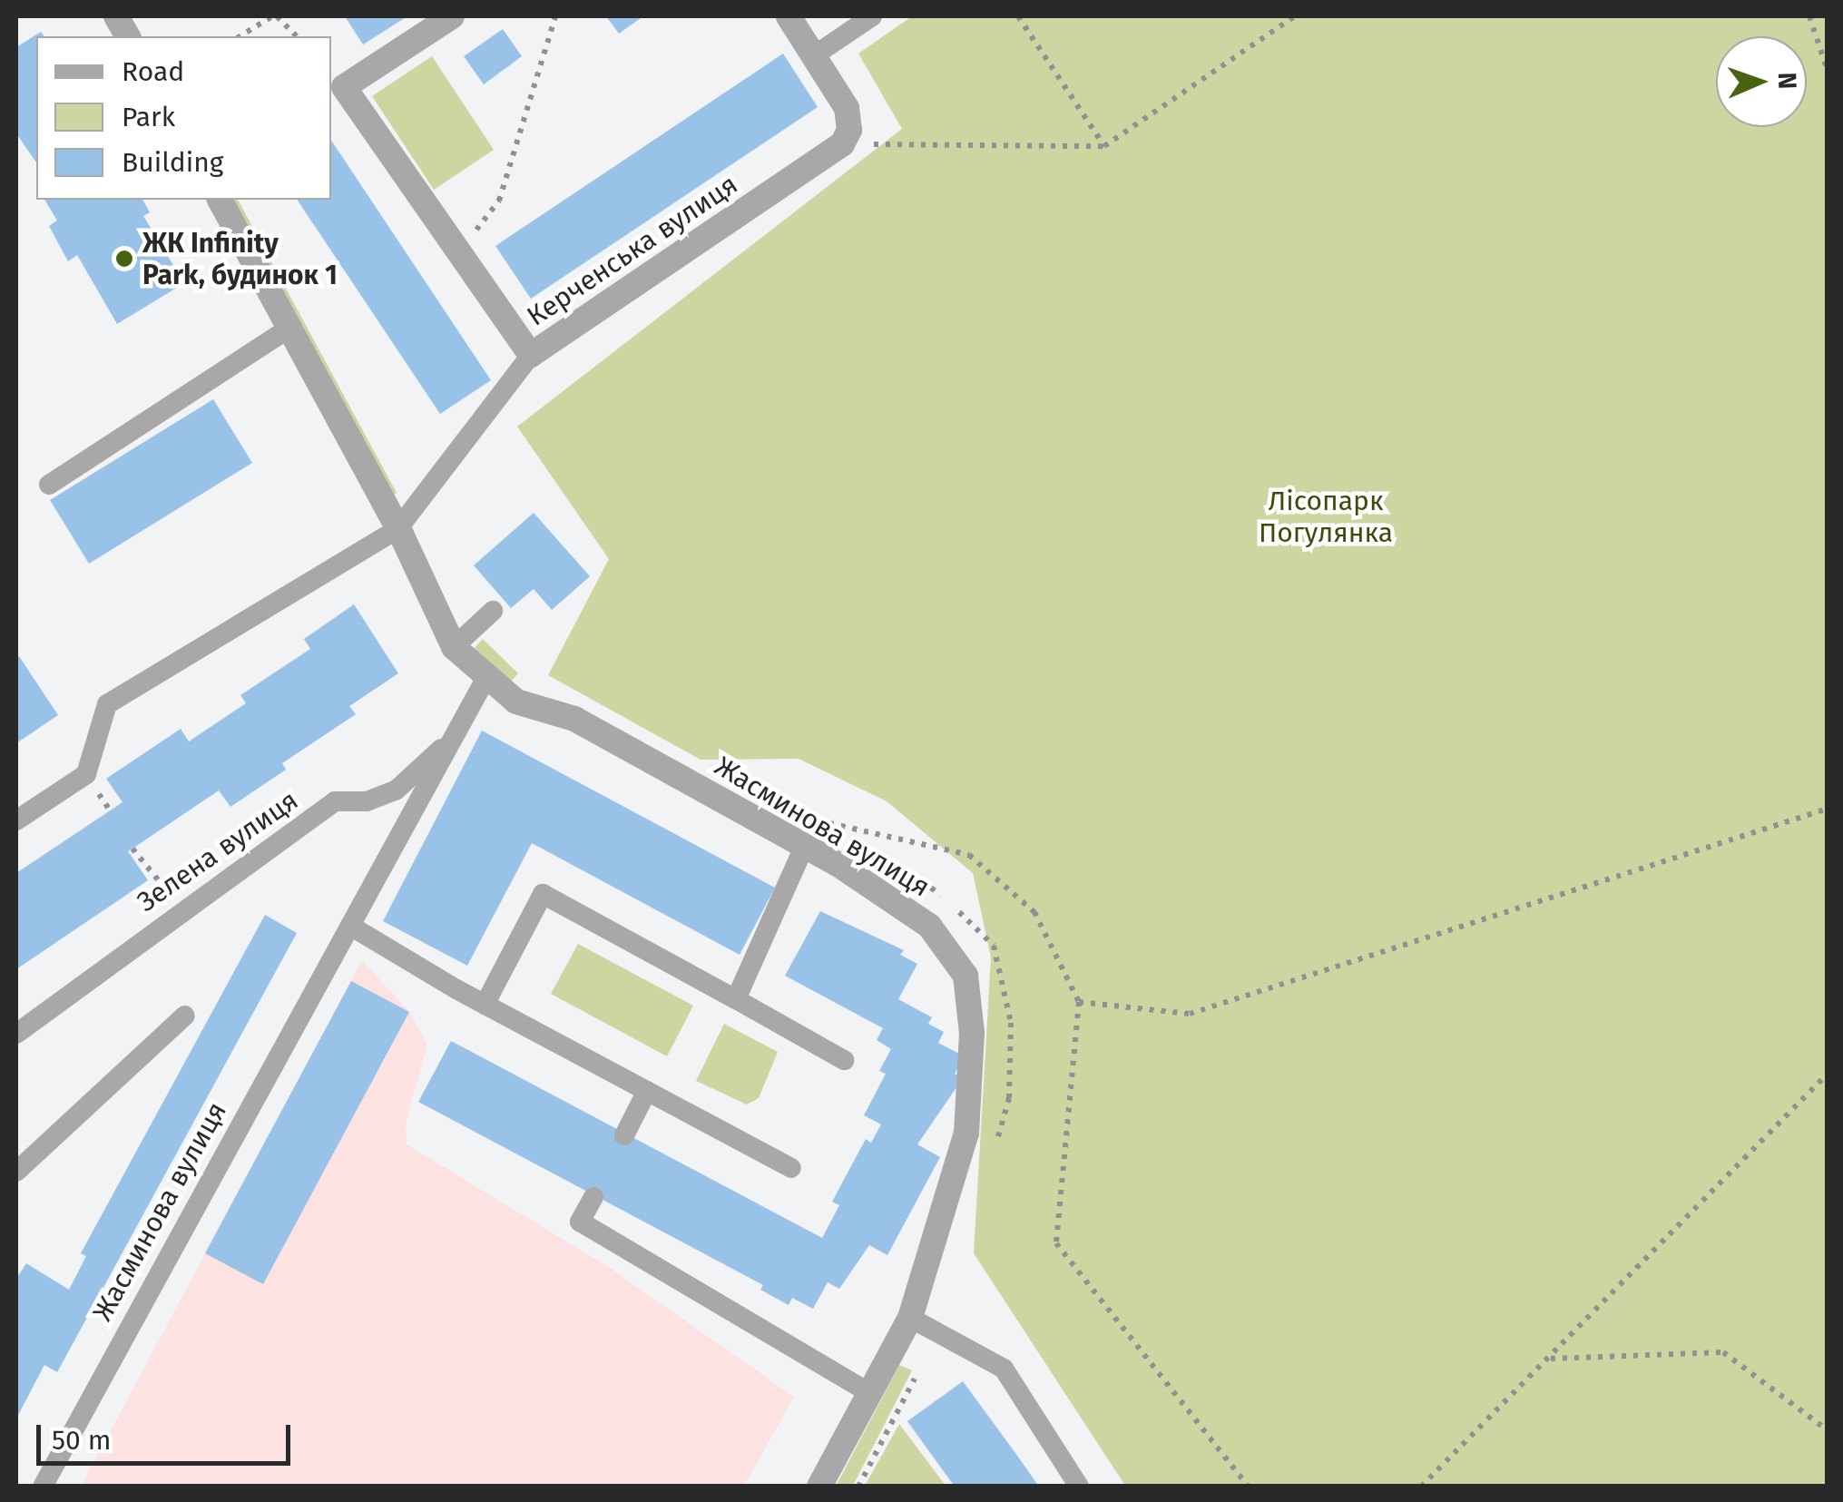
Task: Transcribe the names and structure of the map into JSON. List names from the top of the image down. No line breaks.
{"streets":{"street":["Керченська вулиця","Жасминова вулиця"],"lane":["Зелена вулиця"]},"crossings":[["Жасминова вулиця","Зелена вулиця"]],"parks":["Лісопарк Погулянка"],"places":["ЖК Infinity Park, будинок 1"],"legend":["Road","Park","Building"],"scale_bar":"50 m","north":"right"}
